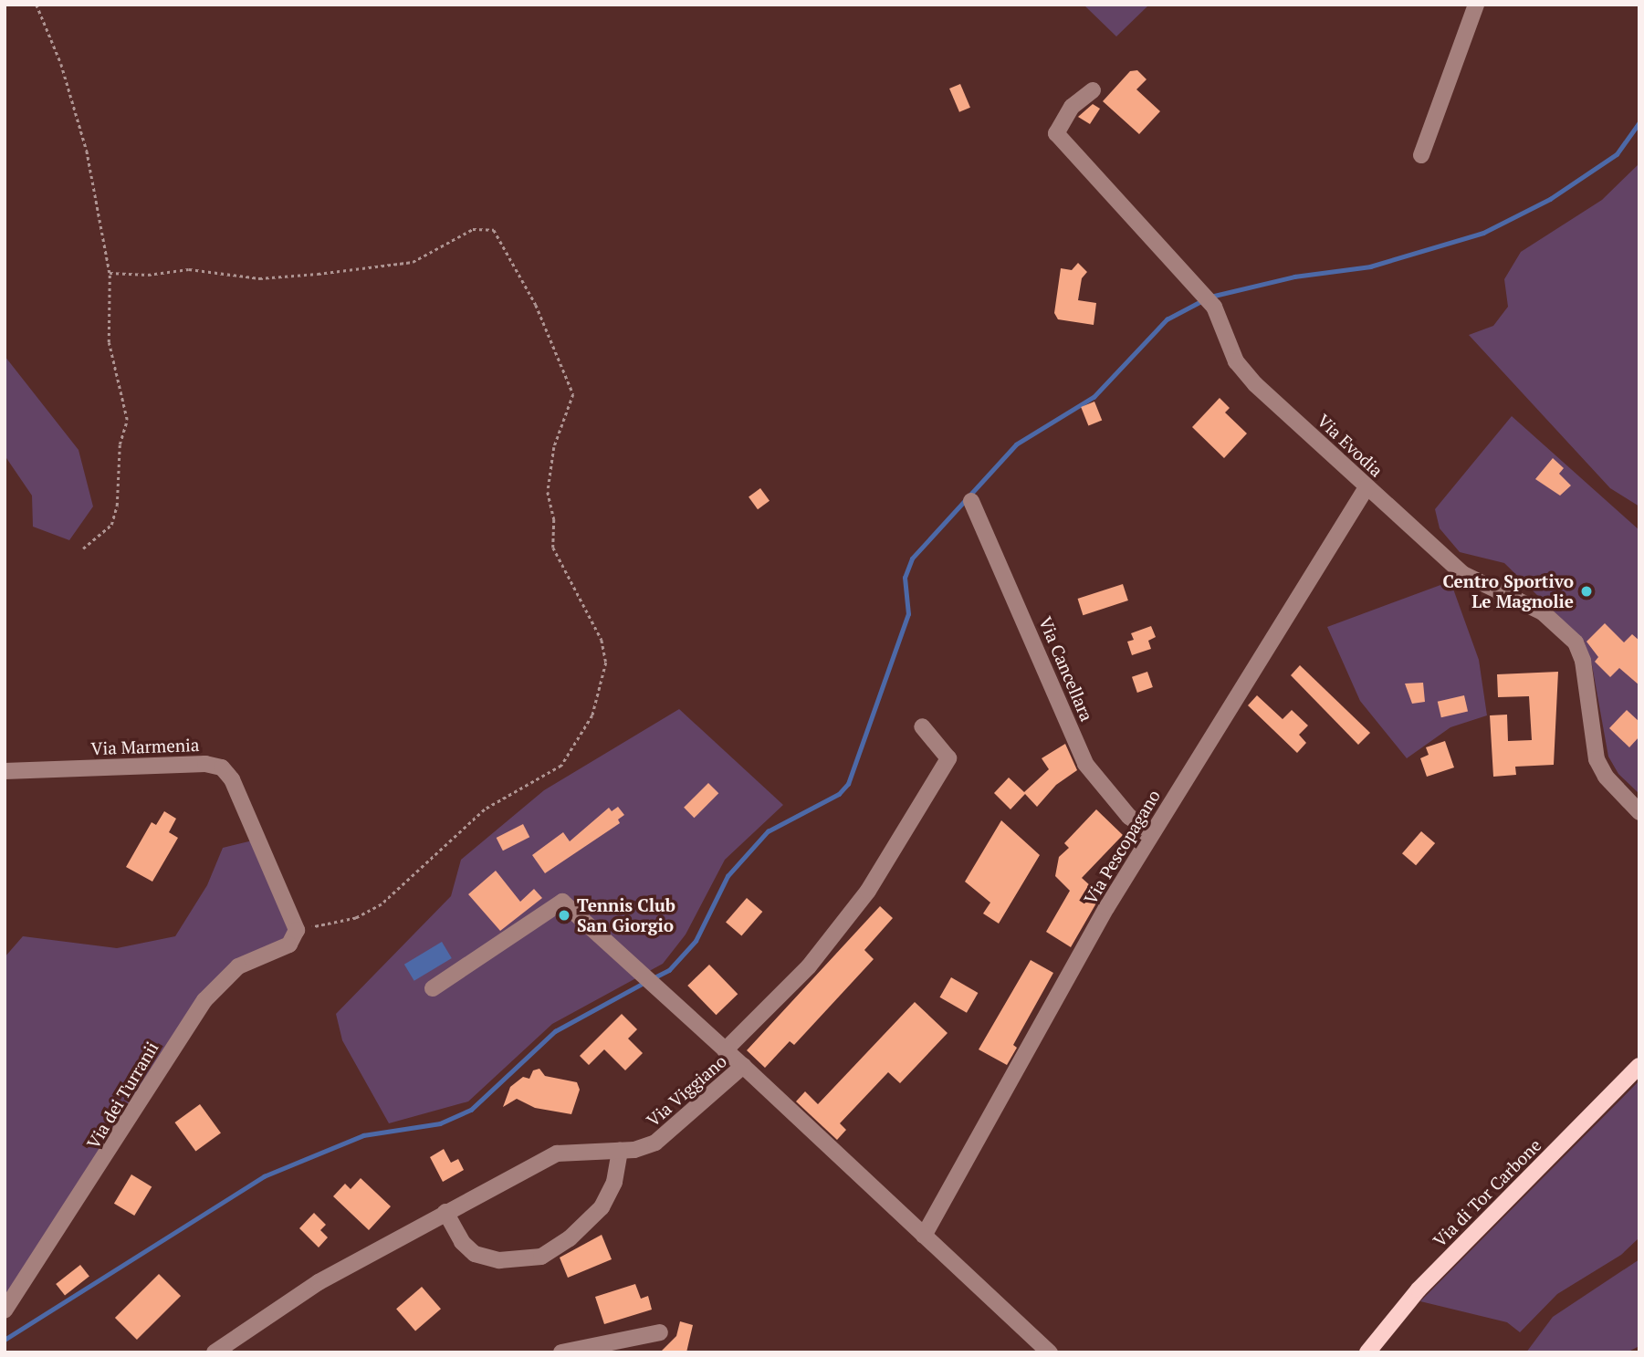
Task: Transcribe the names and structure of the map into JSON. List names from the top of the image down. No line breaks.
{"streets":{"main road":["Via di Tor Carbone"],"street":["Via Evodia","Via Cancellara","Via Marmenia","Via Pescopagano","Via Viggiano","Via dei Turranii"]},"crossings":[["Via Evodia","Via Pescopagano"],["Via Cancellara","Via Pescopagano"],["Via Marmenia","Via dei Turranii"],["Via Pescopagano","Via Viggiano"]],"places":["Centro Sportivo Le Magnolie","Tennis Club San Giorgio"]}
